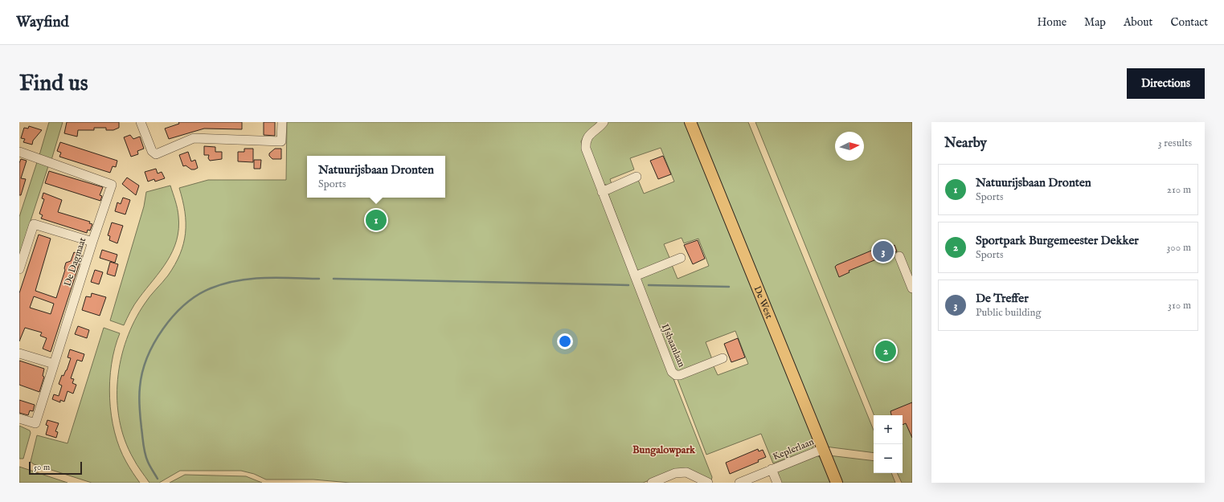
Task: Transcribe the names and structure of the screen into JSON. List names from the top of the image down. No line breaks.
{"streets":{"main road":["De West"],"street":["De Dagmaat","IJsbaanlaan","Keplerlaan"]},"crossings":[["De West","Keplerlaan"]],"districts":["Bungalowpark"],"scale_bar":"50 m","north":"right","page":{"header":"Wayfind","nav":["Home","Map","About","Contact"],"buttons":"Directions","title":"Find us","heading":["Nearby","3 results"],"popup":["Natuurijsbaan Dronten","Sports"],"list":[{"mark":"1","name":"Natuurijsbaan Dronten","note":"Sports","value":"210 m"},{"mark":"2","name":"Sportpark Burgemeester Dekker","note":"Sports","value":"300 m"},{"mark":"3","name":"De Treffer","note":"Public building","value":"310 m"}],"pins":["1","3","2"],"map_buttons":["+","−"],"scale":"50 m"}}
